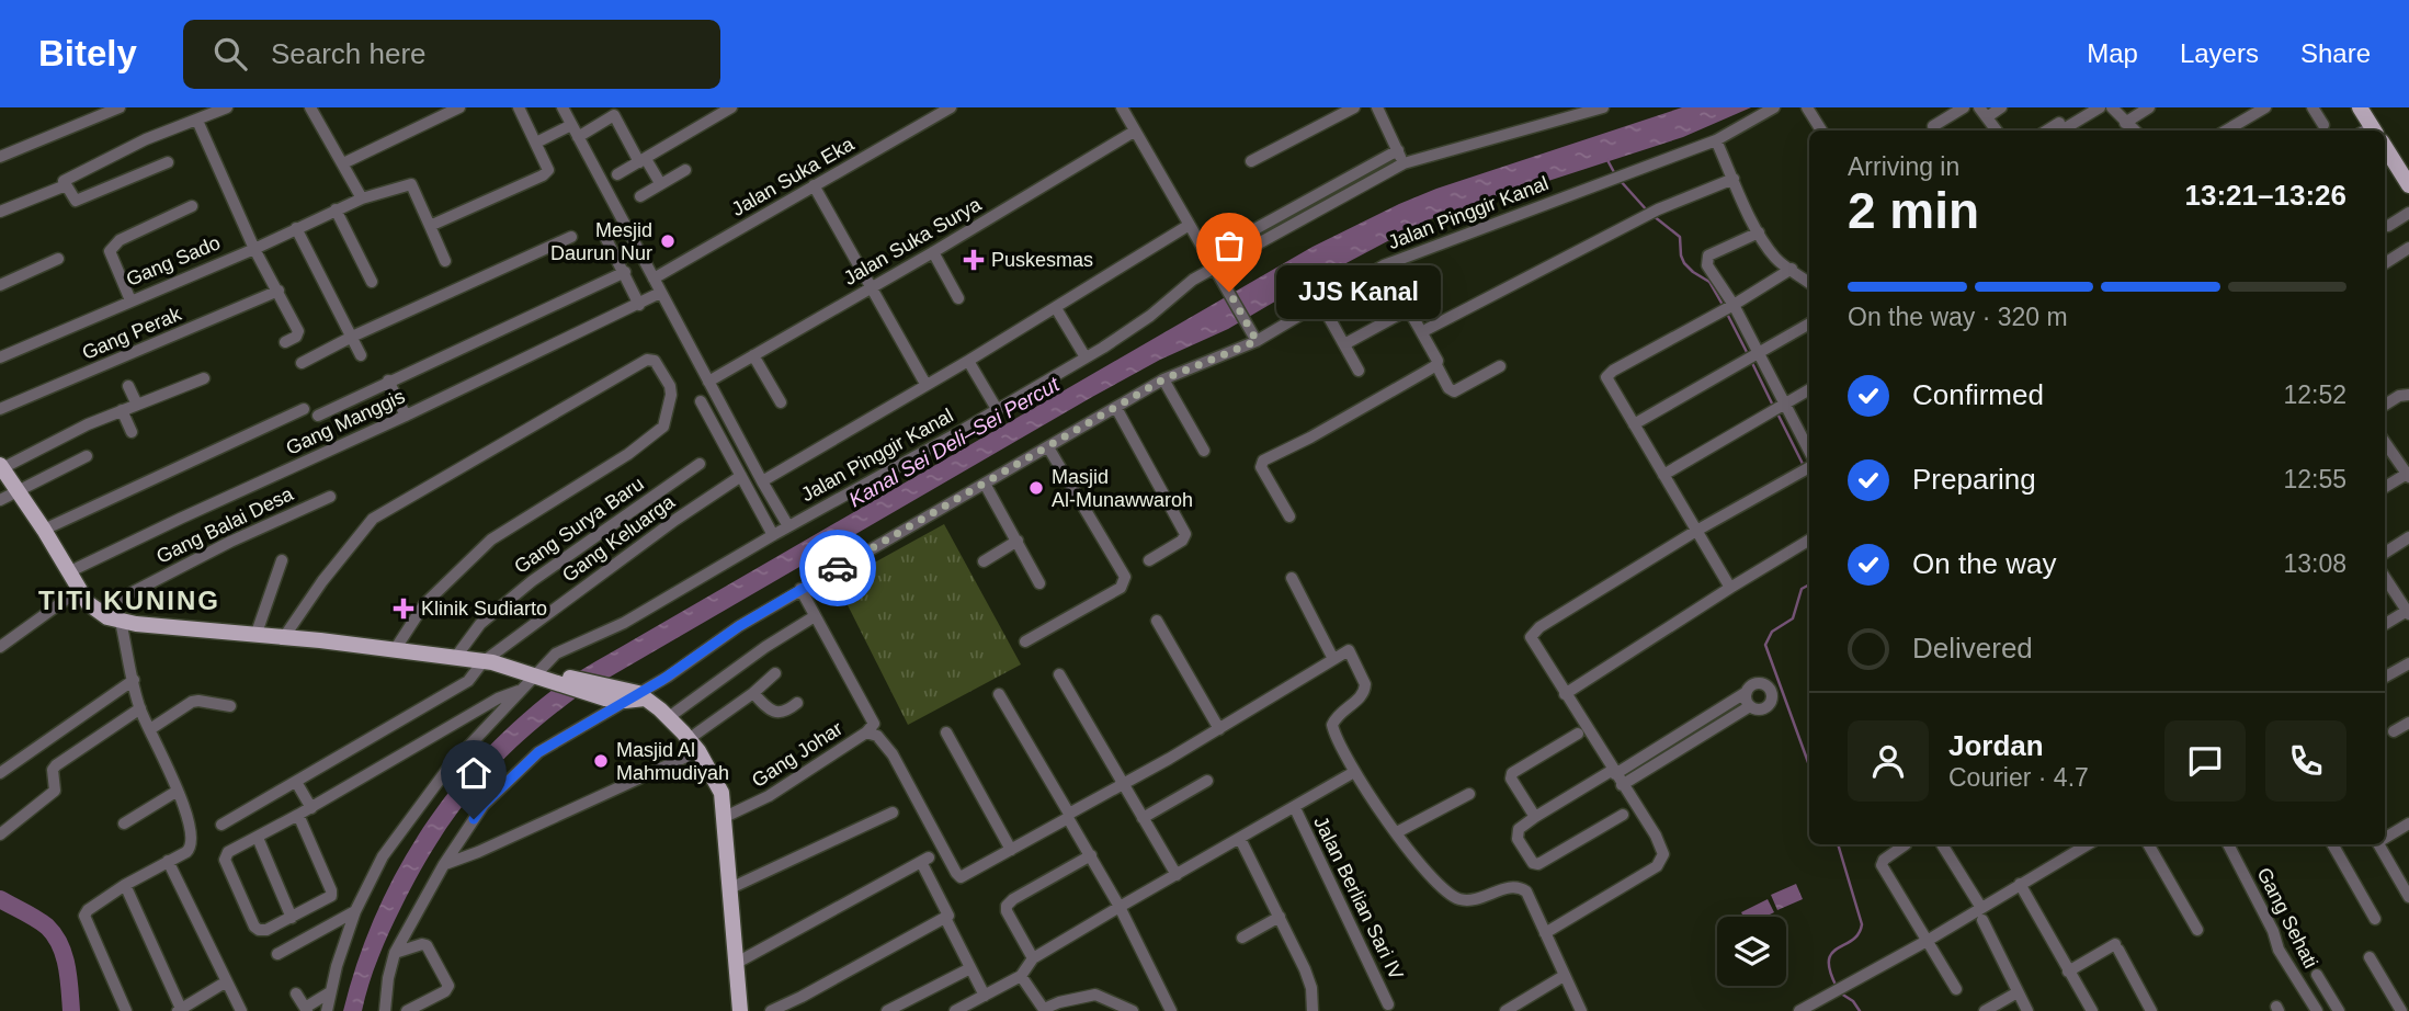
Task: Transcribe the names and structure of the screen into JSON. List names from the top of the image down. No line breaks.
{"streets":{"street":["Jalan Suka Eka","Jalan Pinggir Kanal","Jalan Suka Surya","Gang Sado","Gang Perak","Gang Manggis","Gang Balai Desa","Gang Surya Baru","Gang Keluarga","Gang Johar","Jalan Berlian Sari IV","Gang Sehati"]},"crossings":[["Jalan Pinggir Kanal","Gang Johar"]],"districts":["TITI KUNING"],"water":["Kanal Sei Deli–Sei Percut"],"places":{"other":["Mesjid Daurun Nur","JJS Kanal","Masjid Al-Munawwaroh","Masjid Al Mahmudiyah"],"health":["Puskesmas","Klinik Sudiarto"]},"page":{"header":"Bitely","search":"Search here","nav":["Map","Layers","Share"],"heading":["2 min","Arriving in","13:21–13:26"],"panel":["Jordan","Courier · 4.7"],"bar":"On the way · 320 m","bubble":"JJS Kanal","list":[["Confirmed","12:52"],["Preparing","12:55"],["On the way","13:08"],"Delivered"]}}
